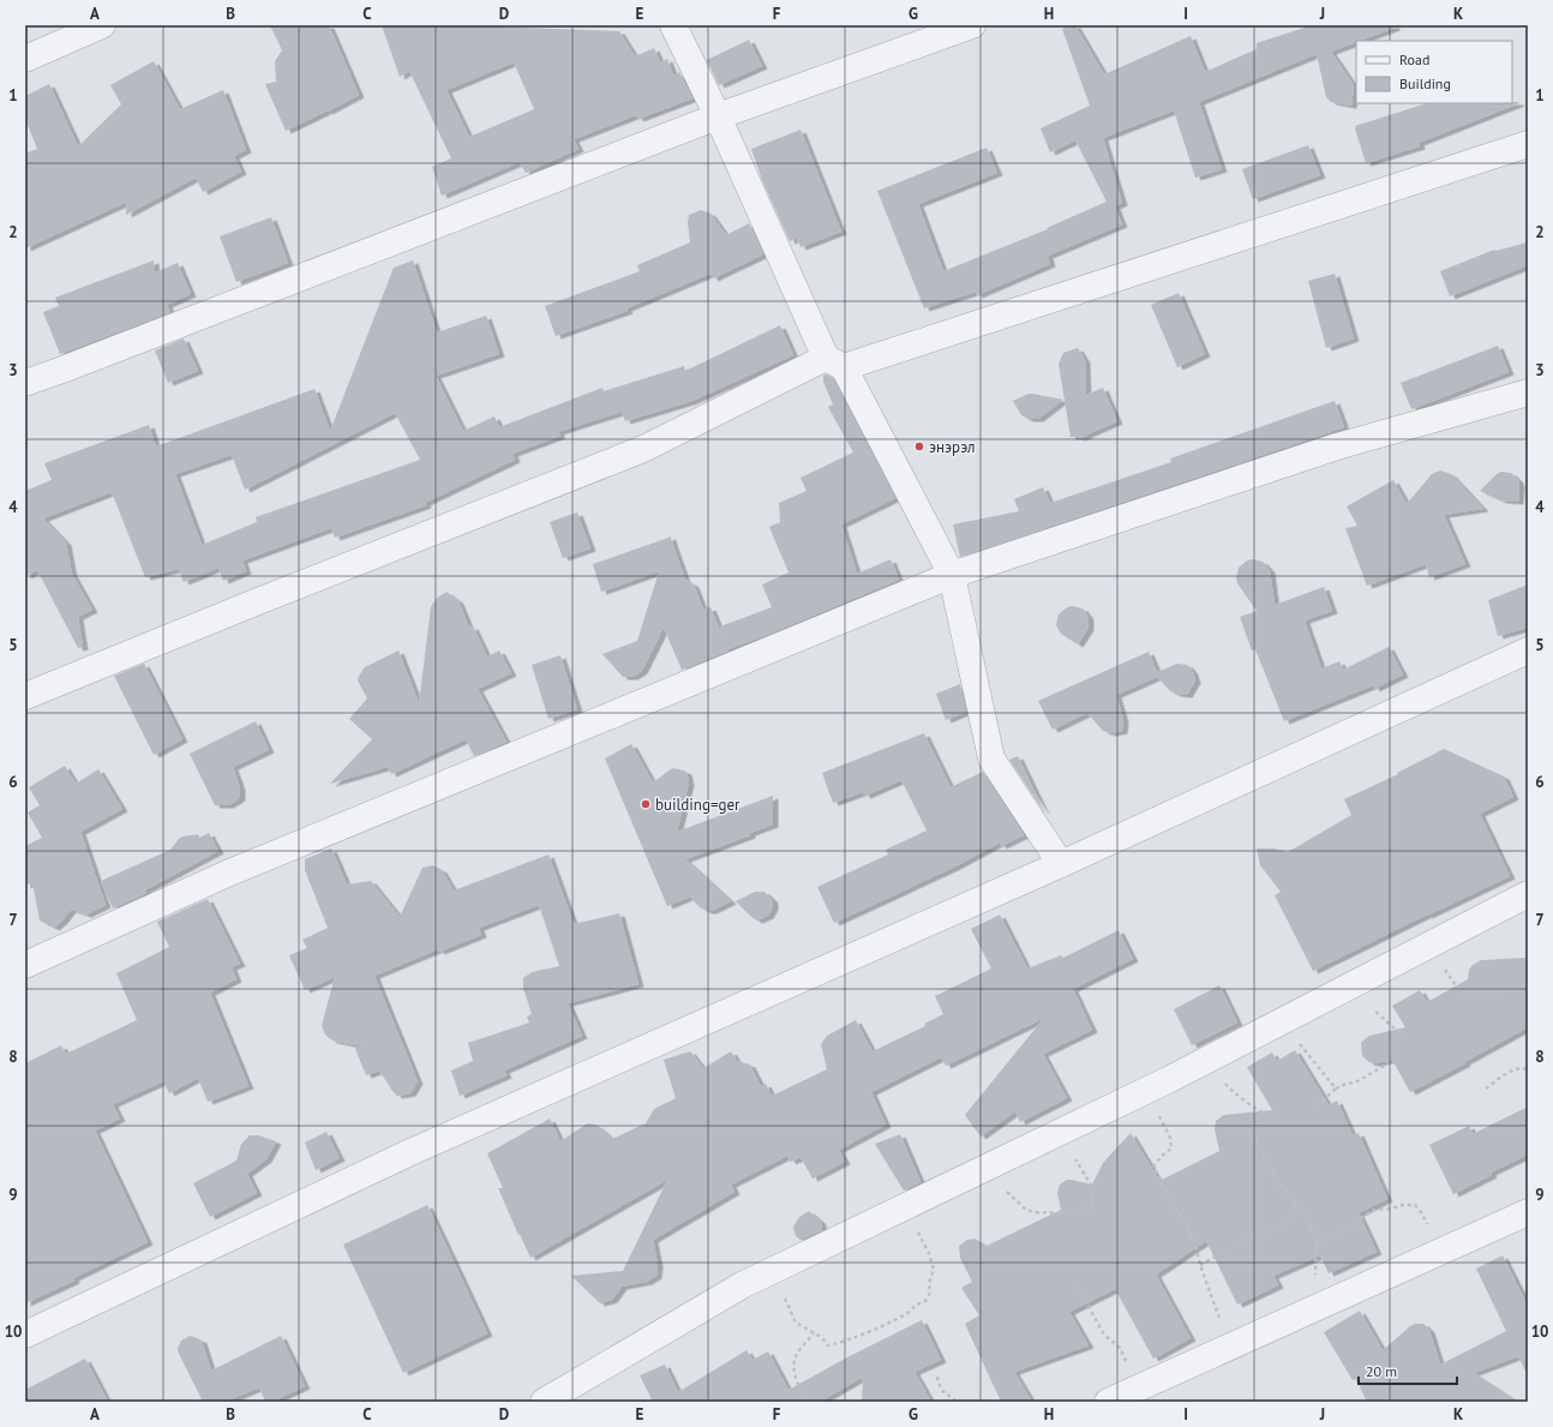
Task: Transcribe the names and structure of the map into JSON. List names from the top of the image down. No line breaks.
{"places":["энэрэл","building=ger"],"legend":["Road","Building"],"scale_bar":"20 m","grid":{"columns":["A","B","C","D","E","F","G","H","I","J","K"],"rows":["1","2","3","4","5","6","7","8","9","10"]}}
